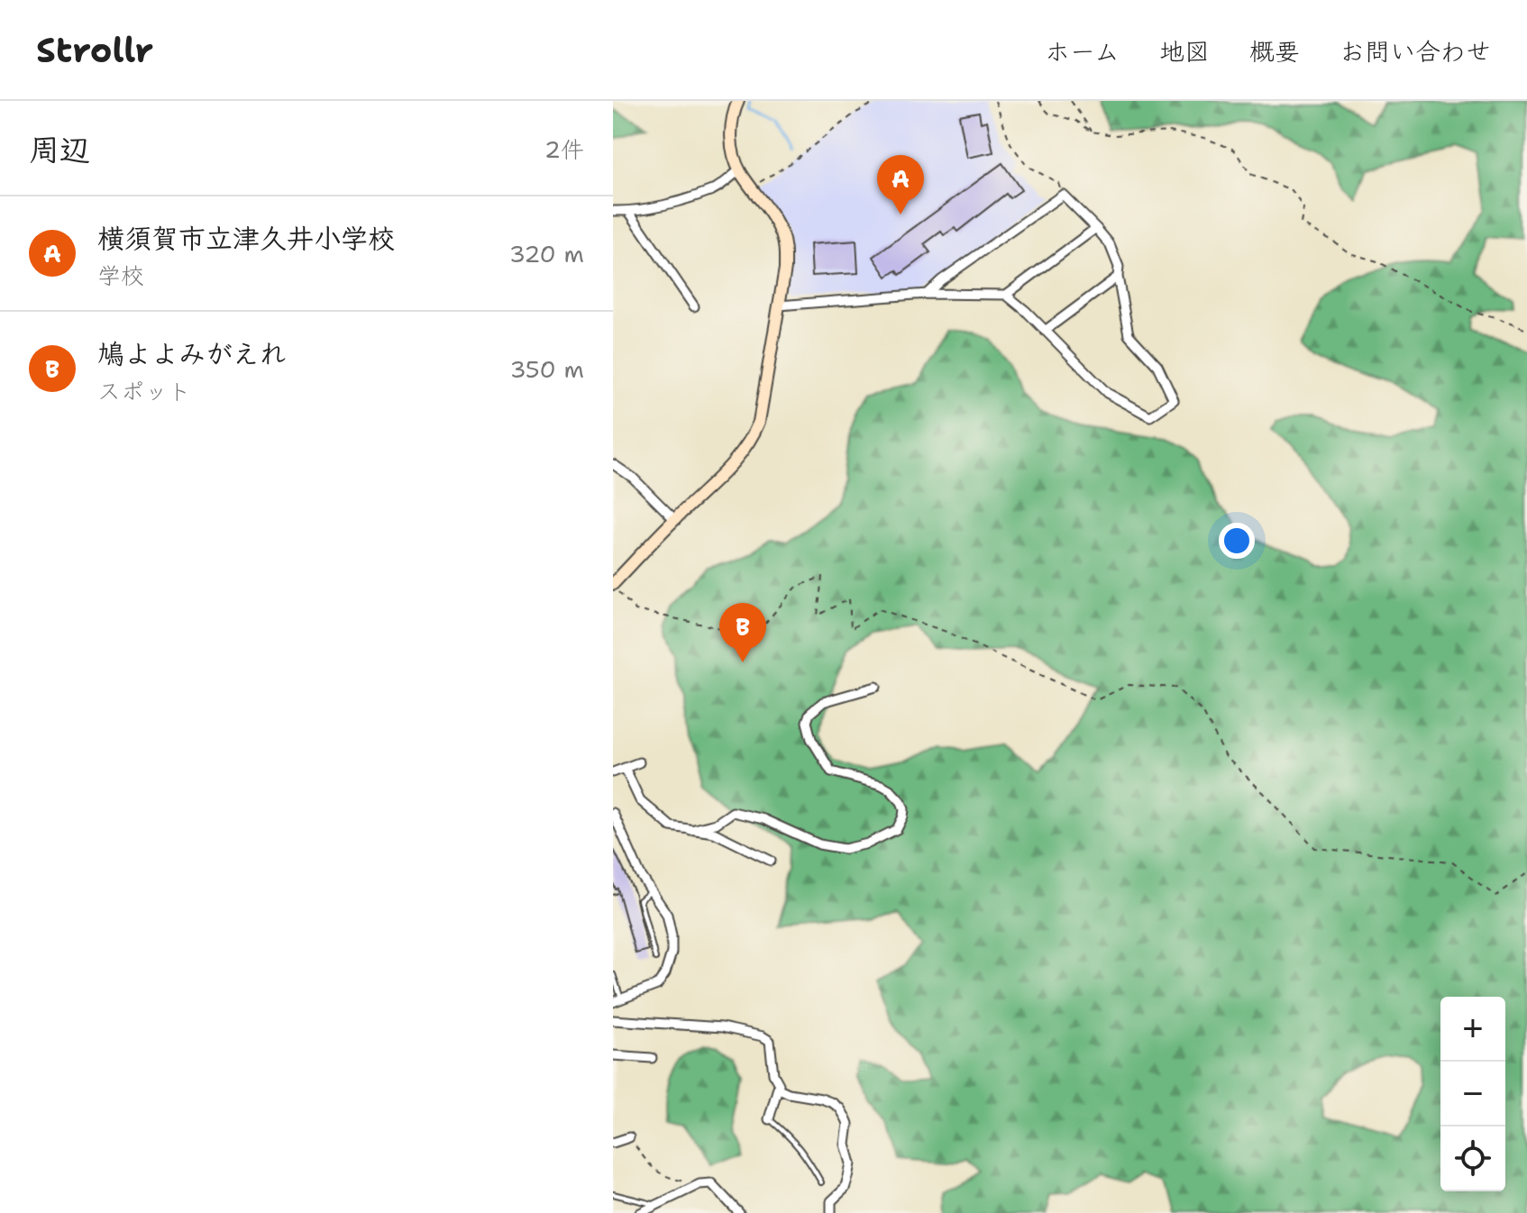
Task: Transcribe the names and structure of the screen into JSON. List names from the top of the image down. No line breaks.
{"page":{"header":"Strollr","nav":["ホーム","地図","概要","お問い合わせ"],"heading":["周辺","2件"],"pins":["A","B"],"list":[{"mark":"A","name":"横須賀市立津久井小学校","note":"学校","value":"320 m"},{"mark":"B","name":"鳩よよみがえれ","note":"スポット","value":"350 m"}],"map_buttons":["+","−"]}}
